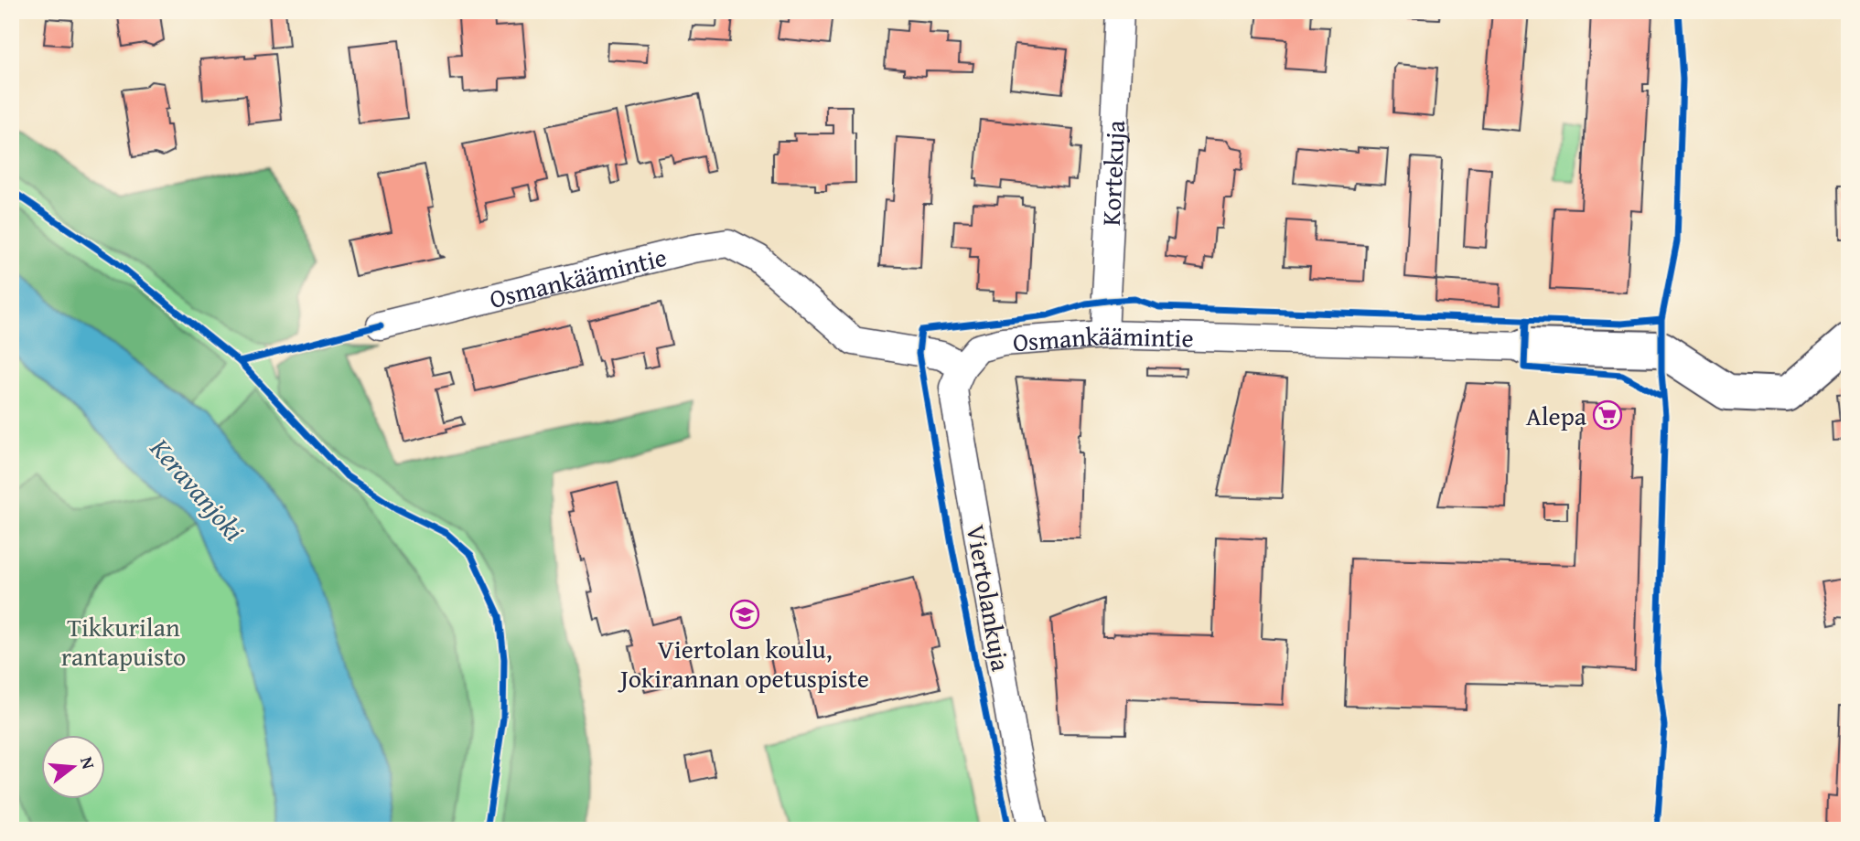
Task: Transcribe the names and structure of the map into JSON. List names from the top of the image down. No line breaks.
{"streets":{"street":["Kortekuja","Osmankäämintie","Viertolankuja"]},"crossings":[["Kortekuja","Osmankäämintie"],["Osmankäämintie","Viertolankuja"]],"water":["Keravanjoki"],"parks":["Tikkurilan rantapuisto"],"places":{"supermarket":["Alepa"],"school or university":["Viertolan koulu, Jokirannan opetuspiste"]},"north":"right"}
